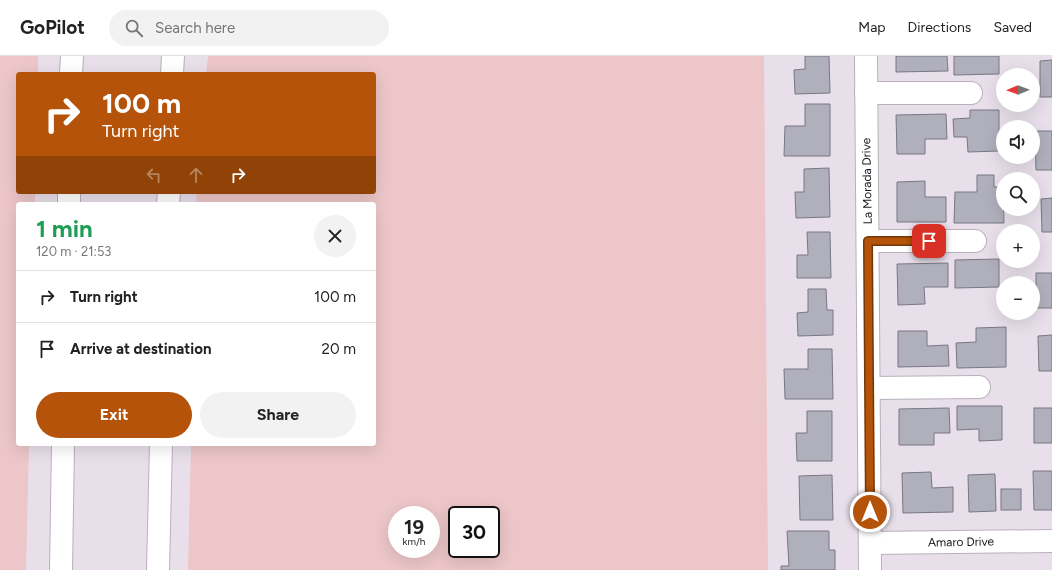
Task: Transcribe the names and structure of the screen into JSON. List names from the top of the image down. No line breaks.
{"streets":{"main road":["La Morada Drive","Amaro Drive"]},"crossings":[["La Morada Drive","Amaro Drive"]],"north":"left","page":{"header":"GoPilot","search":"Search here","nav":["Map","Directions","Saved"],"map_buttons":["+","−"],"turn":["100 m","Turn right"],"heading":["1 min","120 m · 21:53"],"list":[{"name":"Turn right","value":"100 m"},{"name":"Arrive at destination","value":"20 m"}],"buttons":["Exit","Share"],"speed":"19 km/h","limit":"30"}}
